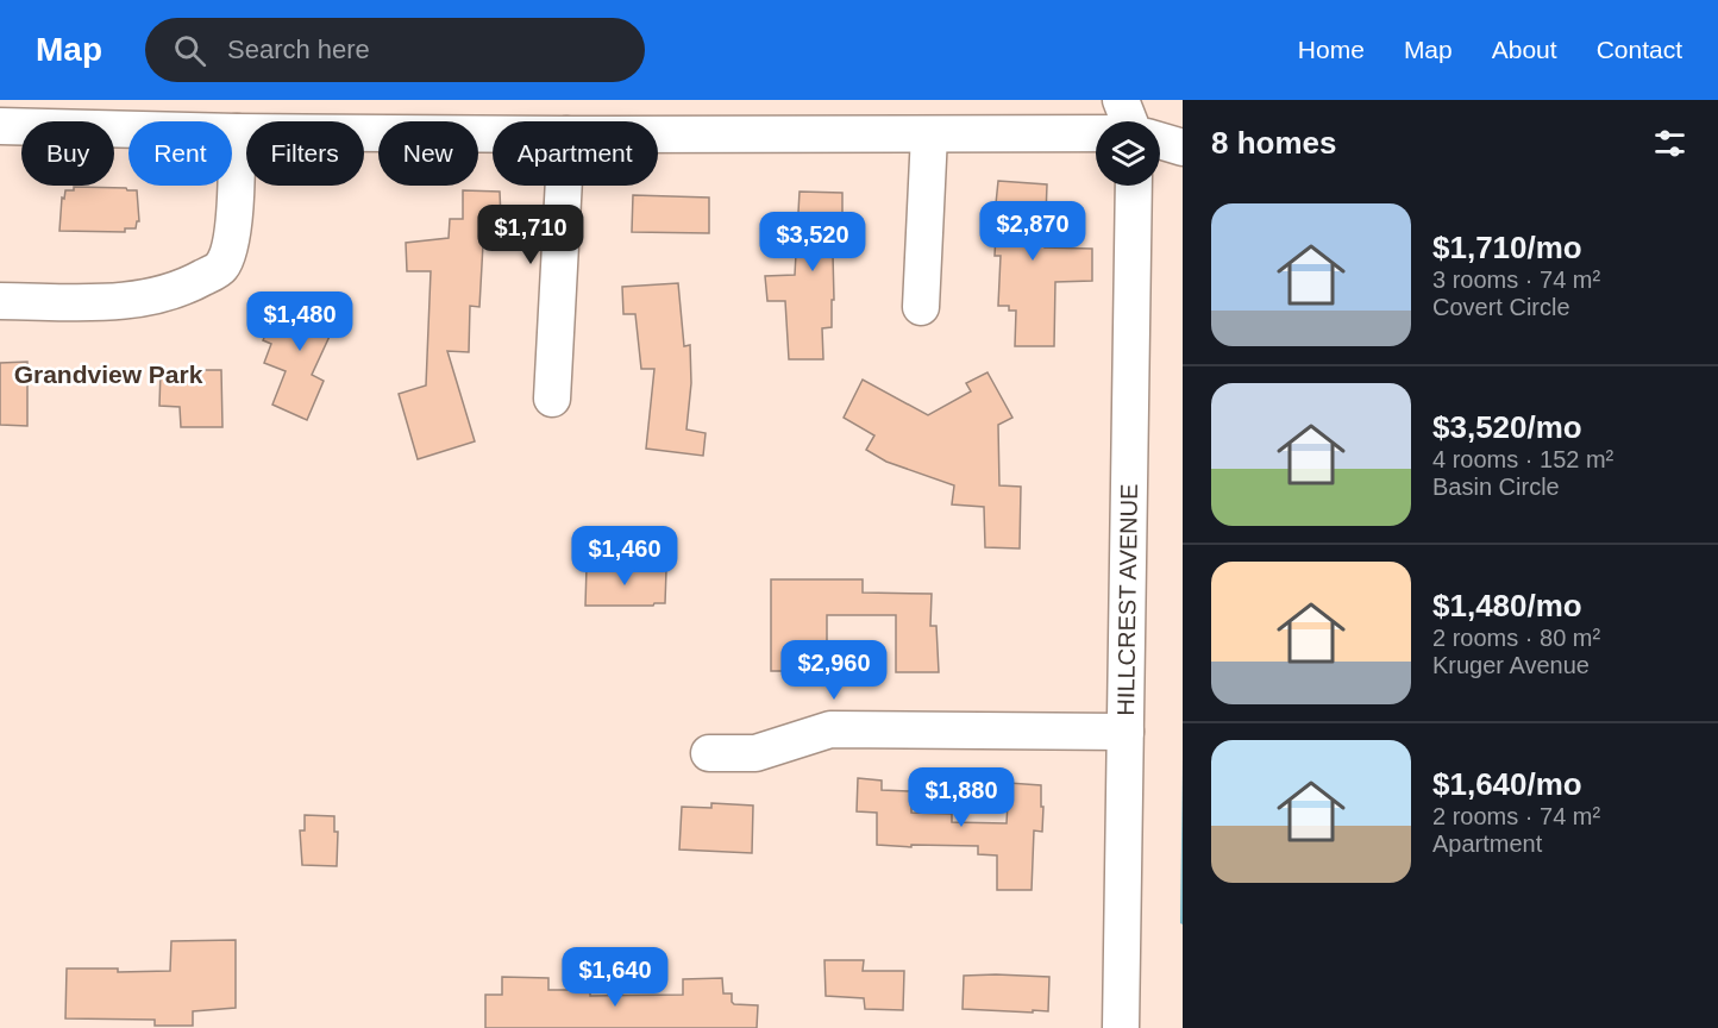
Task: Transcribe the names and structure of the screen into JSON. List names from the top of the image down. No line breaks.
{"streets":{"street":["HILLCREST AVENUE"]},"districts":["Grandview Park"],"page":{"header":"Map","search":"Search here","nav":["Home","Map","About","Contact"],"heading":"8 homes","chip":["Buy","Rent","Filters","New","Apartment"],"list":[{"name":"$1,710/mo","note":"3 rooms · 74 m² · Covert Circle"},{"name":"$3,520/mo","note":"4 rooms · 152 m² · Basin Circle"},{"name":"$1,480/mo","note":"2 rooms · 80 m² · Kruger Avenue"},{"name":"$1,640/mo","note":"2 rooms · 74 m² · Apartment"}],"price":["$2,870","$1,710","$3,520","$1,480","$1,460","$2,960","$1,880","$1,640"]}}
